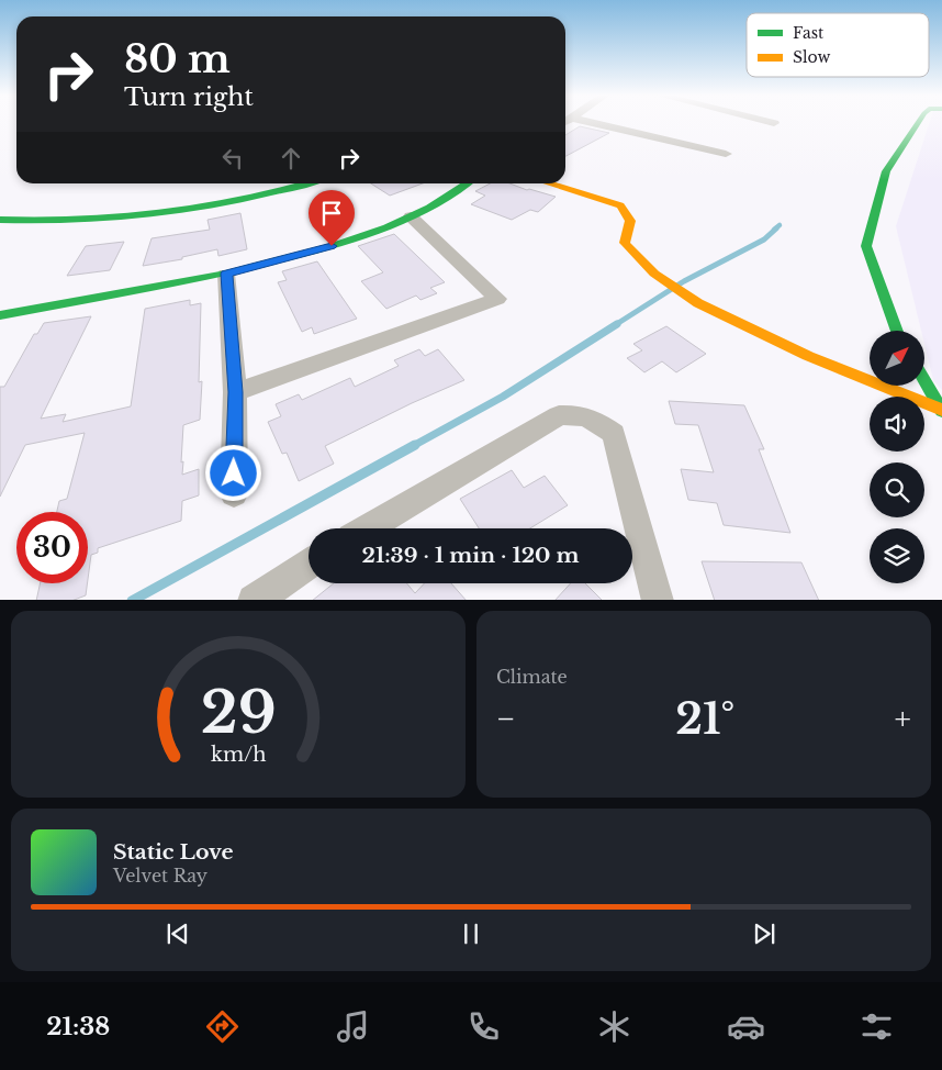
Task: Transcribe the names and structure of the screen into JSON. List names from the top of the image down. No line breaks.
{"legend":["Fast","Slow"],"north":"top right","page":{"turn":["80 m","Turn right"],"limit":"30","trip":"21:39 · 1 min · 120 m","tile":"Climate","heat":["−","21°","+"],"song":["Static Love","Velvet Ray"],"tabs":"21:38","gauge":["29","km/h"]}}
